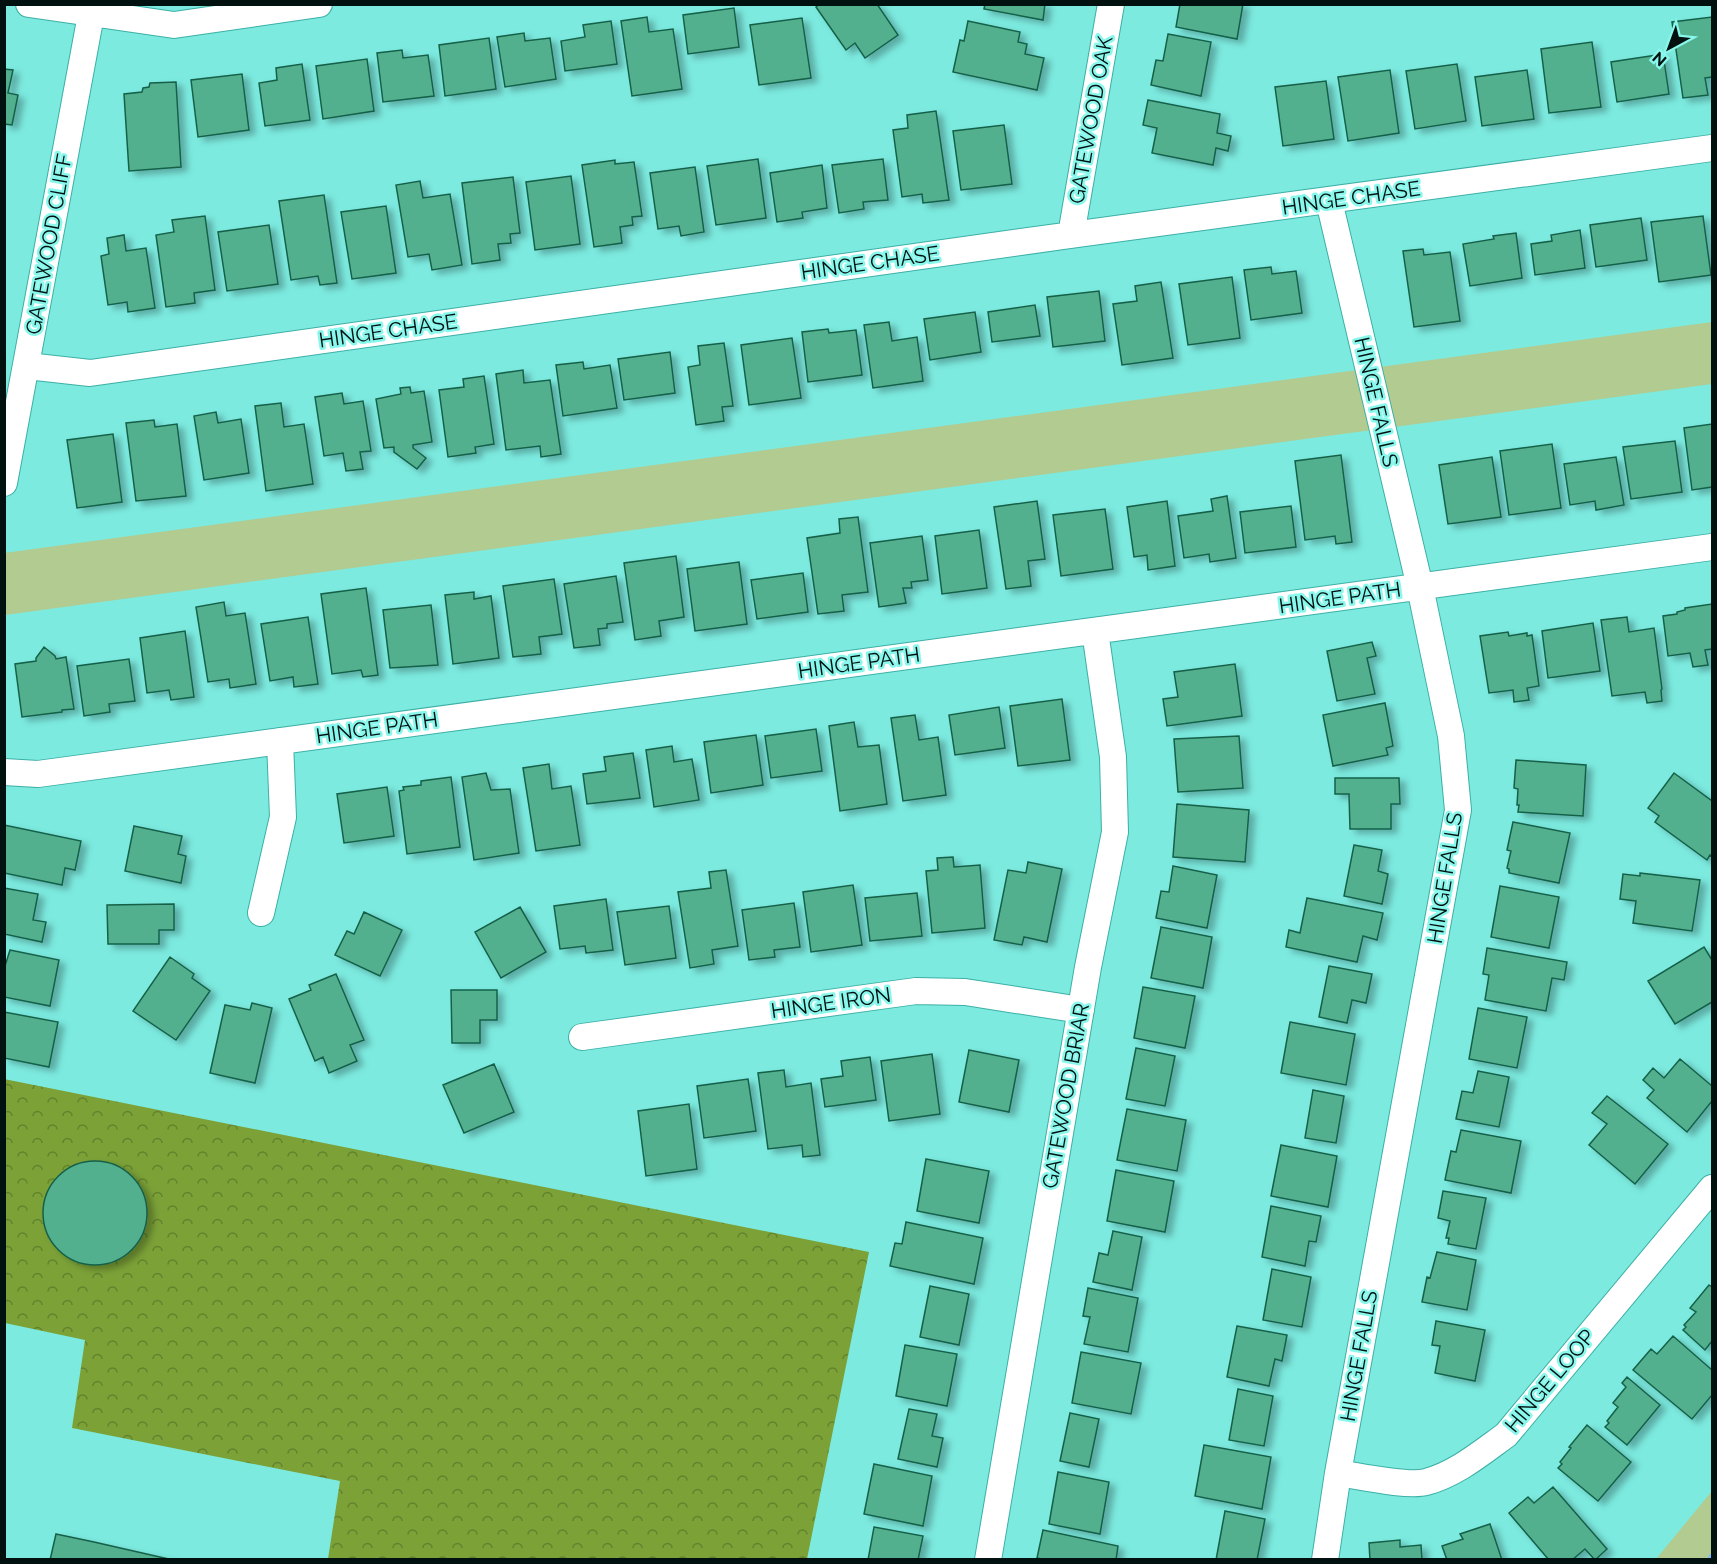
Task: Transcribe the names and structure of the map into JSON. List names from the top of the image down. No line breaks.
{"streets":{"street":["GATEWOOD OAK","HINGE CHASE","GATEWOOD CLIFF","HINGE FALLS","HINGE PATH","HINGE IRON","GATEWOOD BRIAR","HINGE LOOP"]},"crossings":[["GATEWOOD OAK","HINGE CHASE"],["HINGE CHASE","GATEWOOD CLIFF"],["HINGE CHASE","HINGE FALLS"],["HINGE FALLS","HINGE PATH"],["HINGE FALLS","HINGE LOOP"],["HINGE PATH","GATEWOOD BRIAR"],["HINGE IRON","GATEWOOD BRIAR"]],"north":"bottom left"}
